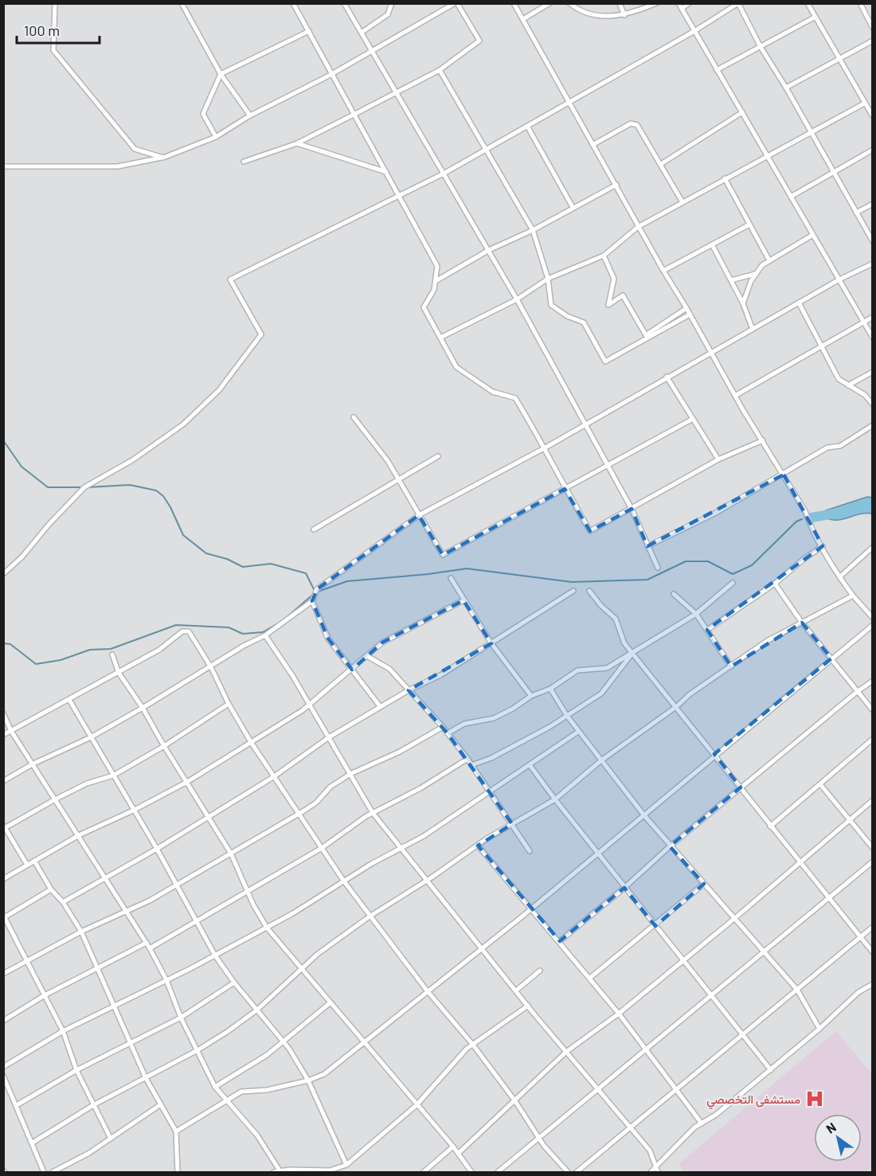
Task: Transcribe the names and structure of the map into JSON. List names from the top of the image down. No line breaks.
{"places":{"hospital":["مستشفى التخصصي"]},"scale_bar":"100 m","north":"top left"}
